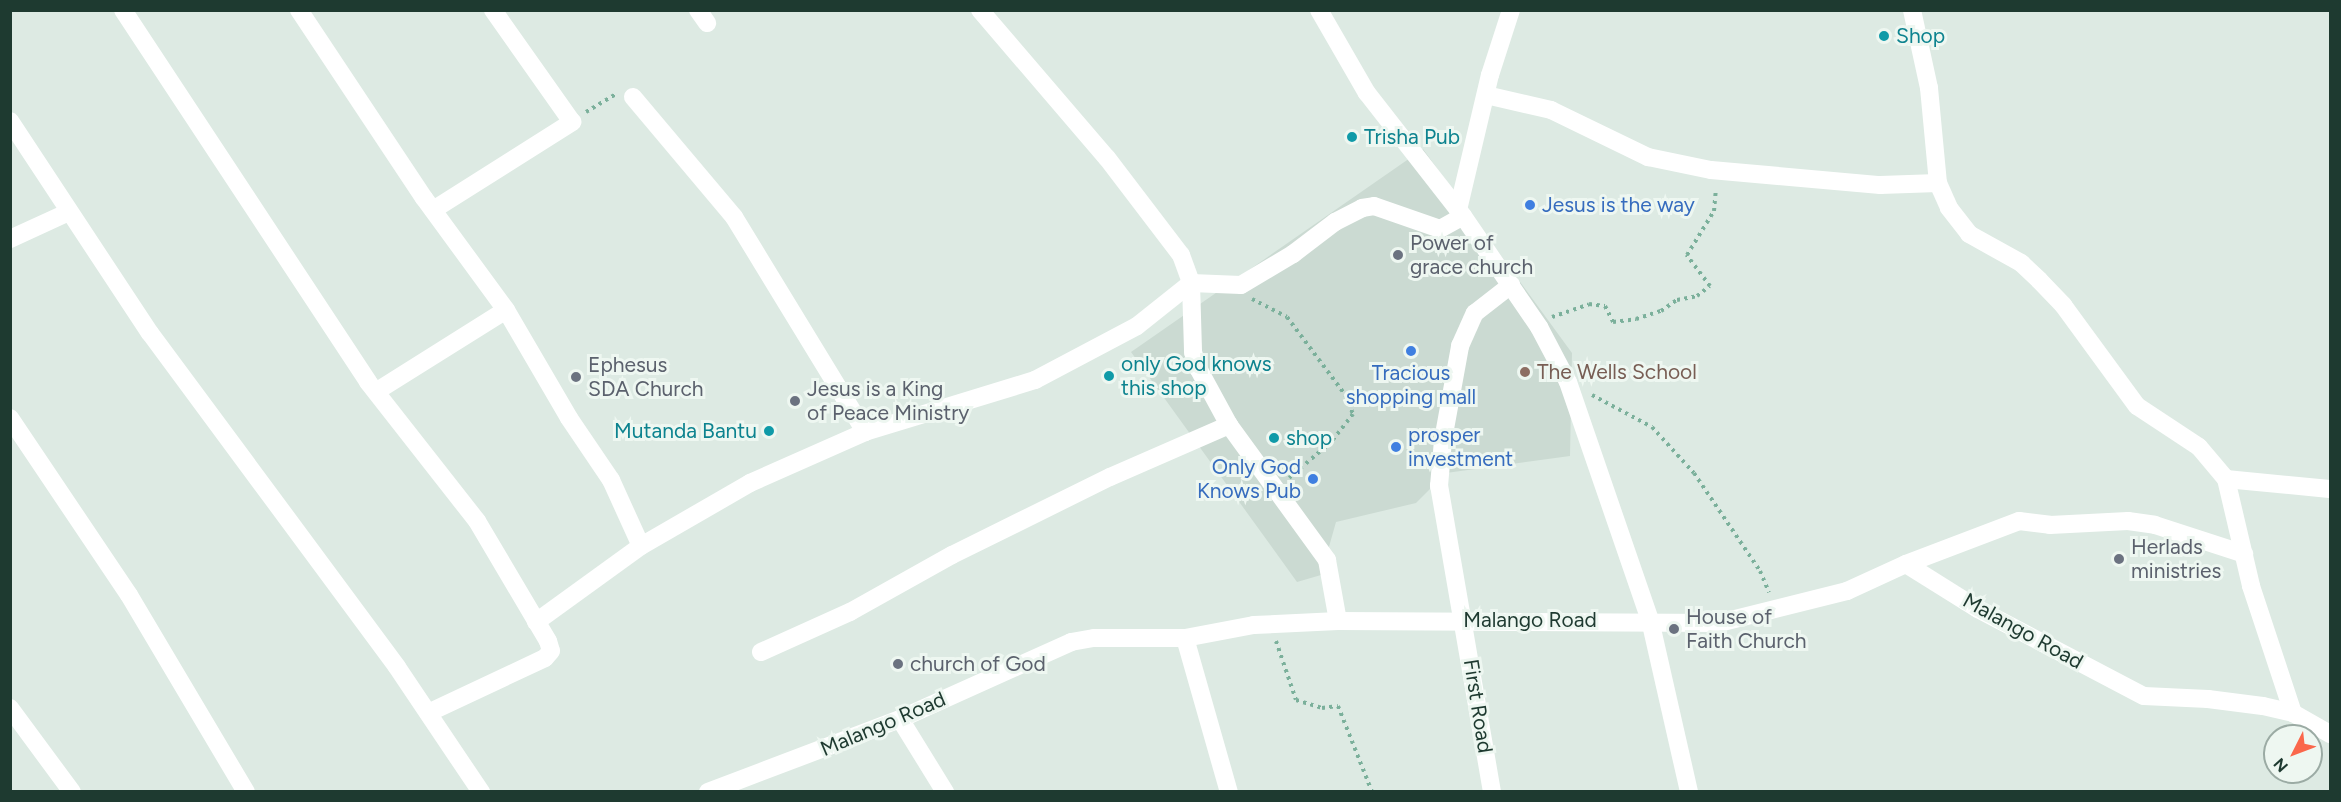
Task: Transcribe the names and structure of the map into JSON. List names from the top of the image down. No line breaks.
{"streets":{"street":["Malango Road","First Road"]},"crossings":[["Malango Road","First Road"]],"places":["Shop","Trisha Pub","Jesus is the way","Power of grace church","Tracious shopping mall","The Wells School","only God knows this shop","Ephesus SDA Church","Jesus is a King of Peace Ministry","Mutanda Bantu","shop","prosper investment","Only God Knows Pub","Herlads ministries","House of Faith Church","church of God"],"north":"bottom left"}
